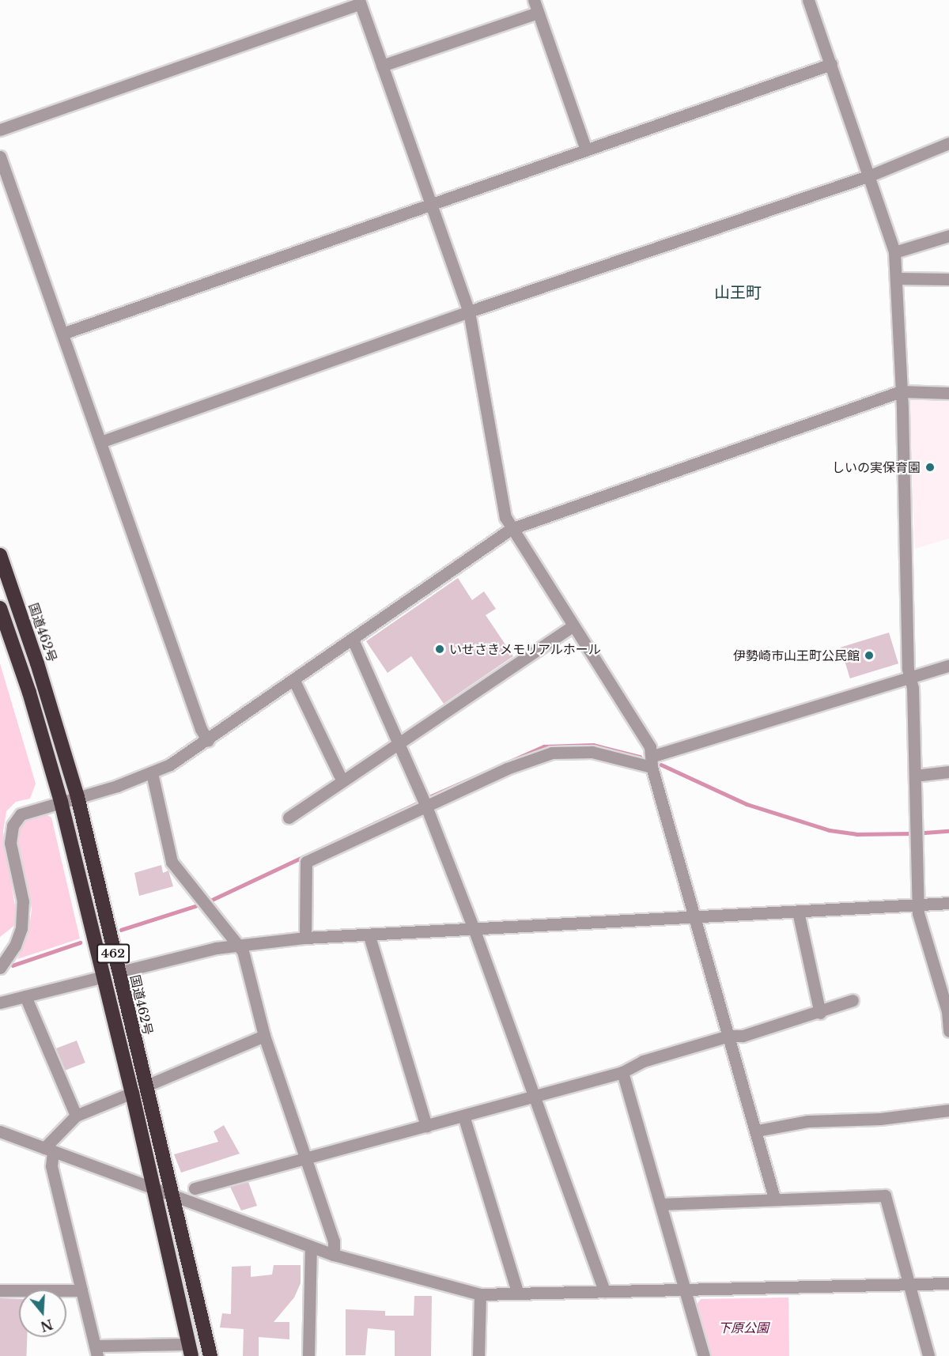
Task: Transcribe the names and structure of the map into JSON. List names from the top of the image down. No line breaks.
{"streets":{"highway":["国道462号","462"]},"districts":["山王町"],"parks":["下原公園"],"places":["しいの実保育園","いせさきメモリアルホール","伊勢崎市山王町公民館"],"north":"bottom"}
